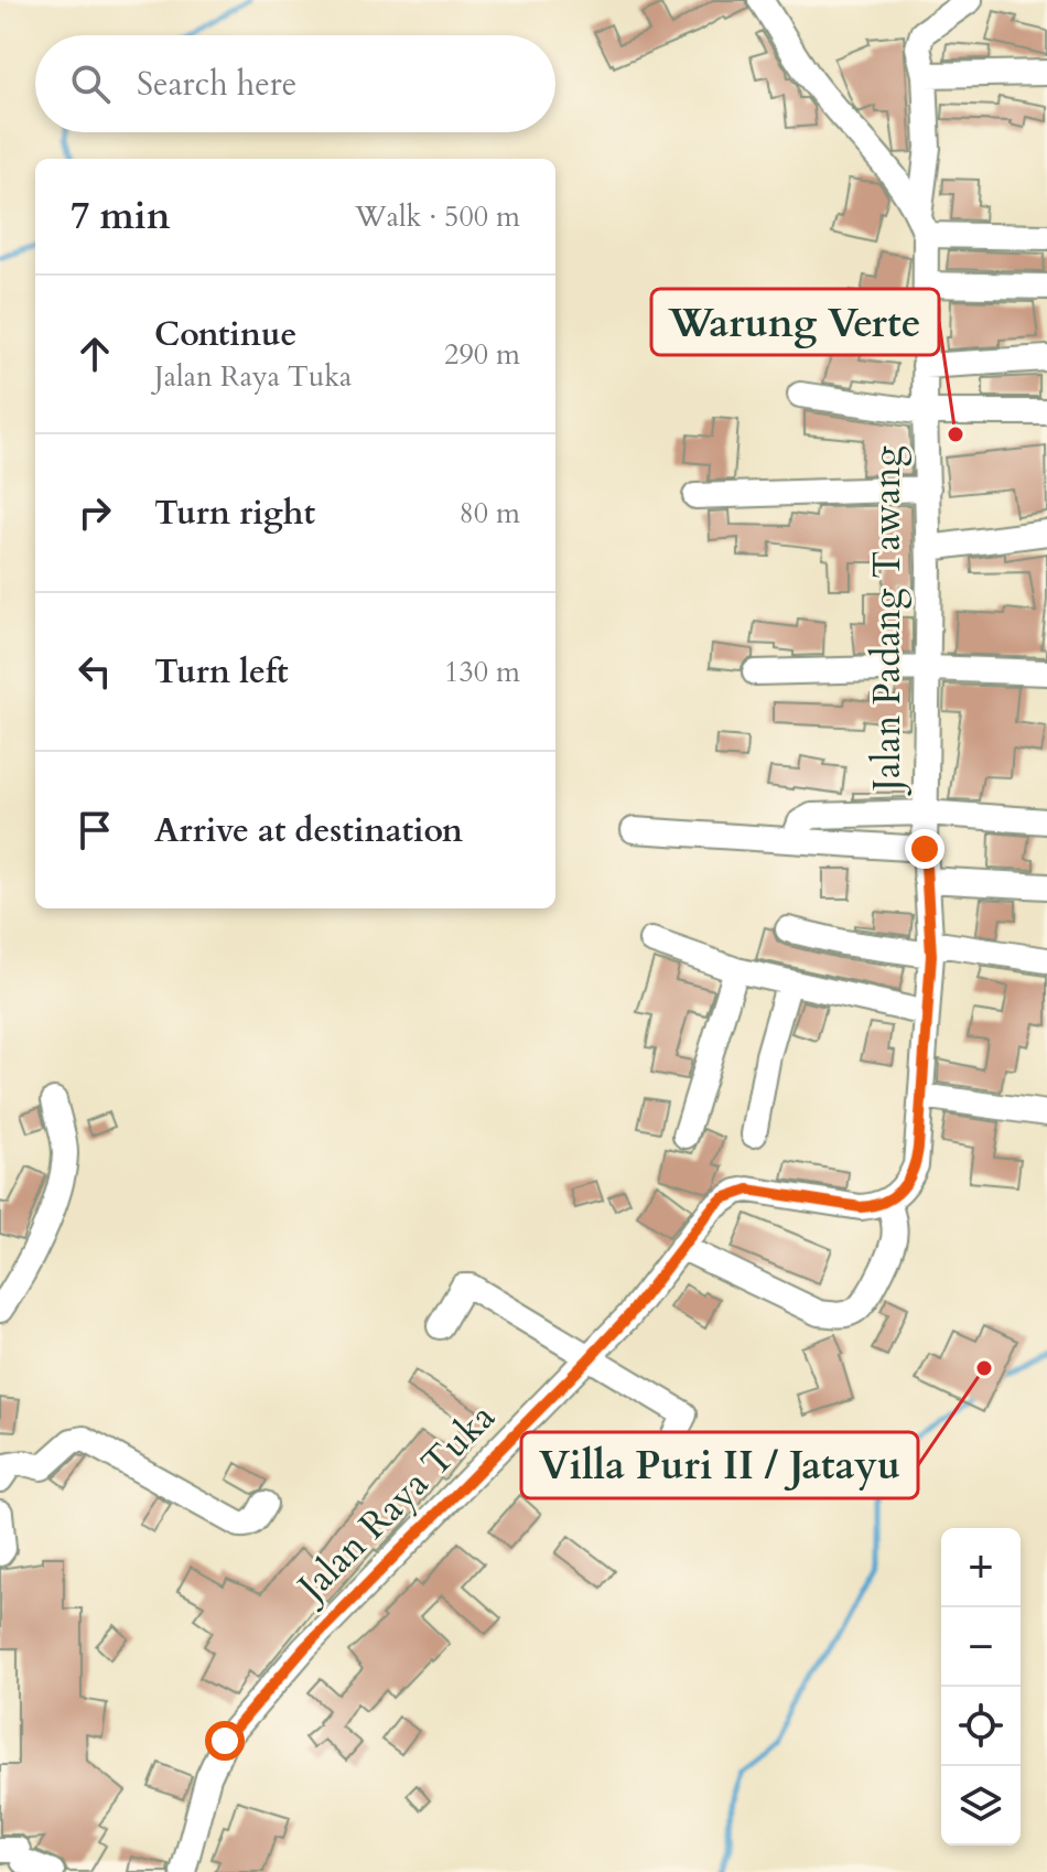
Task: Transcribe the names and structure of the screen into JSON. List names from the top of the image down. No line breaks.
{"streets":{"street":["Jalan Padang Tawang","Jalan Raya Tuka"]},"crossings":[["Jalan Padang Tawang","Jalan Raya Tuka"]],"places":["Warung Verte","Villa Puri II / Jatayu"],"page":{"search":"Search here","heading":["7 min","Walk · 500 m"],"list":[["Continue","Jalan Raya Tuka","290 m"],["Turn right","80 m"],["Turn left","130 m"],"Arrive at destination"],"map_buttons":["+","−"]}}
